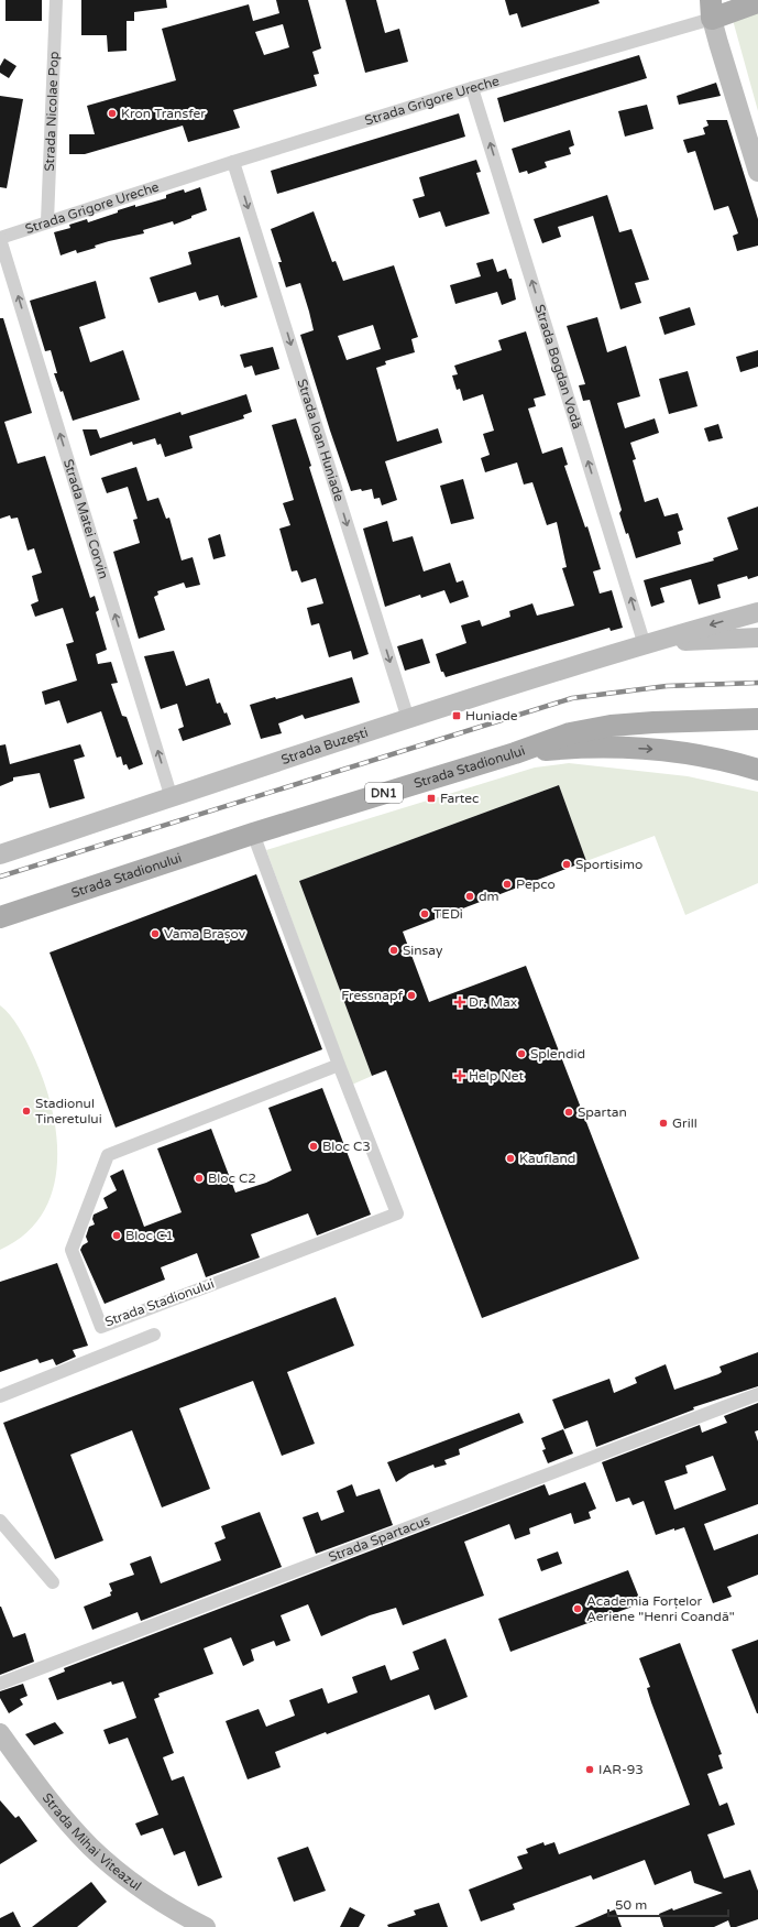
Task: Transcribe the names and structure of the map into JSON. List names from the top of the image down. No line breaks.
{"streets":{"main road":["Strada Buzești","Strada Stadionului","DN1","Strada Mihai Viteazul"],"street":["Strada Grigore Ureche","Strada Nicolae Pop","Strada Bogdan Vodă","Strada Ioan Huniade","Strada Matei Corvin","Strada Spartacus"]},"crossings":[["Strada Grigore Ureche","Strada Nicolae Pop"],["Strada Grigore Ureche","Strada Bogdan Vodă"],["Strada Grigore Ureche","Strada Ioan Huniade"],["Strada Grigore Ureche","Strada Matei Corvin"],["Strada Bogdan Vodă","Strada Buzești"],["Strada Ioan Huniade","Strada Buzești"],["Strada Matei Corvin","Strada Buzești"],["Strada Stadionului","DN1"]],"one_way":["Strada Bogdan Vodă","Strada Ioan Huniade","Strada Matei Corvin"],"places":{"other":["Kron Transfer","Sportisimo","Pepco","dm","TEDi","Vama Brașov","Sinsay","Fressnapf","Splendid","Stadionul Tineretului","Spartan","Grill","Bloc C3","Kaufland","Bloc C2","Bloc C1","Academia Forțelor Aeriene \"Henri Coandă\"","IAR-93"],"transit":["Huniade","Fartec"],"health":["Dr. Max","Help Net"]},"scale_bar":"50 m"}
